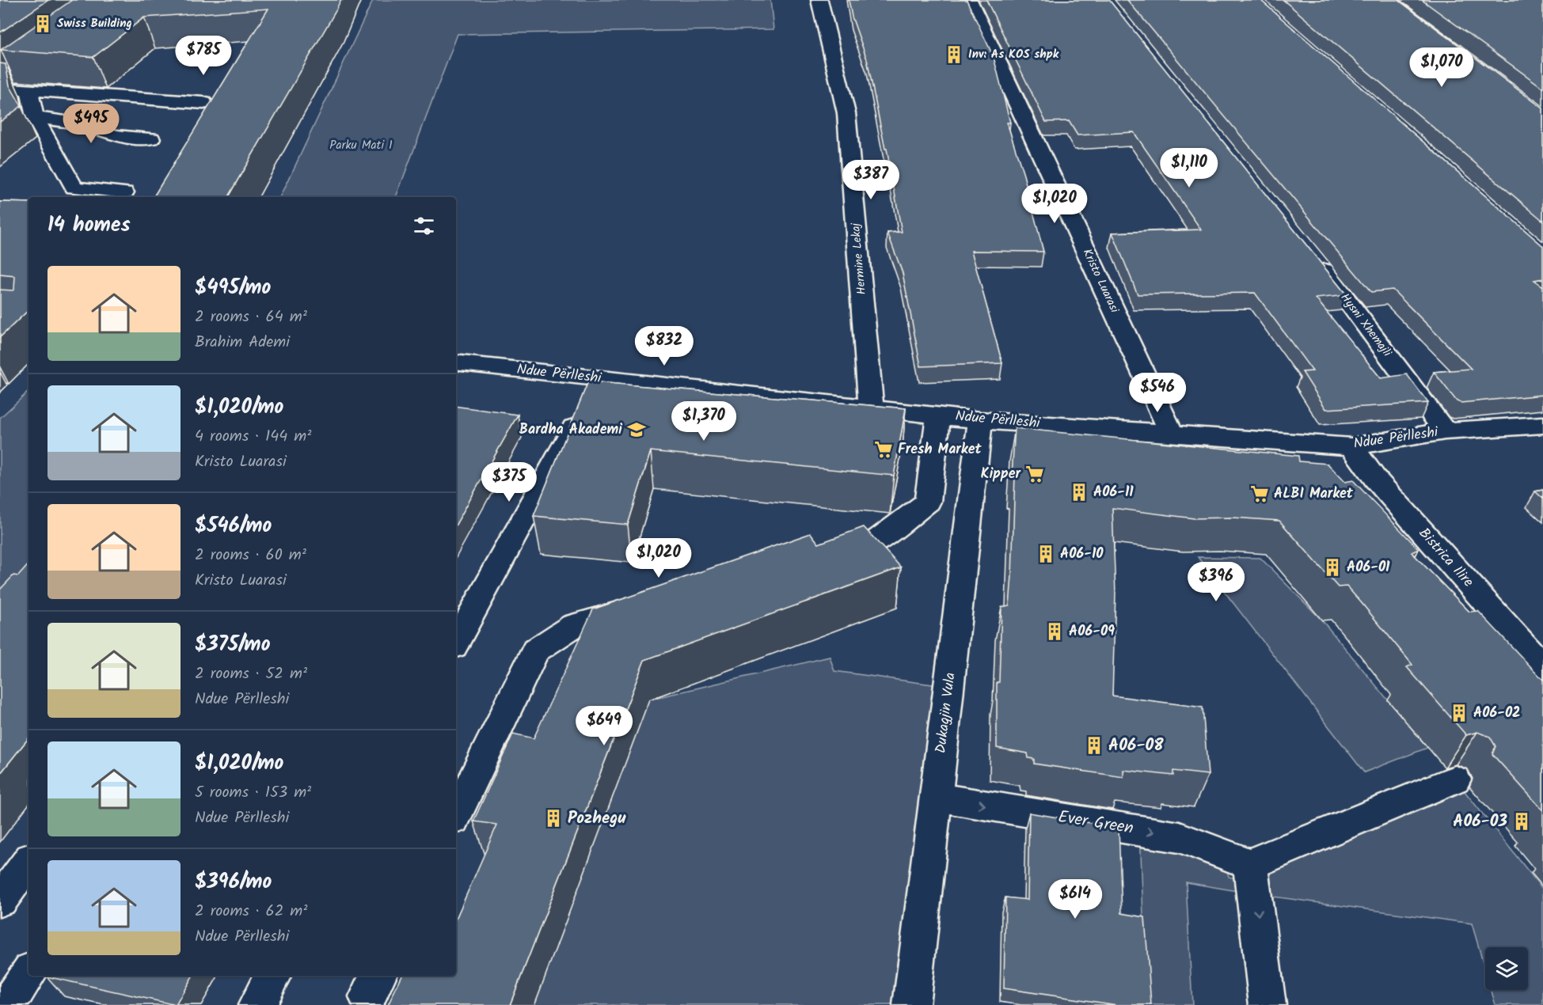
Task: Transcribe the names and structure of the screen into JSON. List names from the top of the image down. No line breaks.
{"streets":{"street":["Hermine Lekaj","Kristo Luarasi","Hysni Xhemajli","Ndue Përlleshi","Bistrica Ilire","Dukagjin Vula","Ever Green"]},"crossings":[["Hermine Lekaj","Ndue Përlleshi"],["Kristo Luarasi","Ndue Përlleshi"],["Hysni Xhemajli","Ndue Përlleshi"],["Ndue Përlleshi","Bistrica Ilire"],["Ndue Përlleshi","Dukagjin Vula"],["Dukagjin Vula","Ever Green"]],"one_way":["Ever Green"],"parks":["Parku Mati 1"],"places":{"building":["Swiss Building","Inv: As KOS shpk","A06-11","A06-10","A06-01","A06-09","A06-02","A06-08","Pozhegu","A06-03"],"school or university":["Bardha Akademi"],"supermarket":["Fresh Market","Kipper","ALBI Market"]},"page":{"price":["$785","$1,070","$495","$1,110","$387","$1,020","$832","$546","$1,370","$375","$1,020","$396","$649","$614"],"heading":"14 homes","list":[{"name":"$495/mo","note":"2 rooms · 64 m² · Brahim Ademi"},{"name":"$1,020/mo","note":"4 rooms · 144 m² · Kristo Luarasi"},{"name":"$546/mo","note":"2 rooms · 60 m² · Kristo Luarasi"},{"name":"$375/mo","note":"2 rooms · 52 m² · Ndue Përlleshi"},{"name":"$1,020/mo","note":"5 rooms · 153 m² · Ndue Përlleshi"},{"name":"$396/mo","note":"2 rooms · 62 m² · Ndue Përlleshi"}]}}
